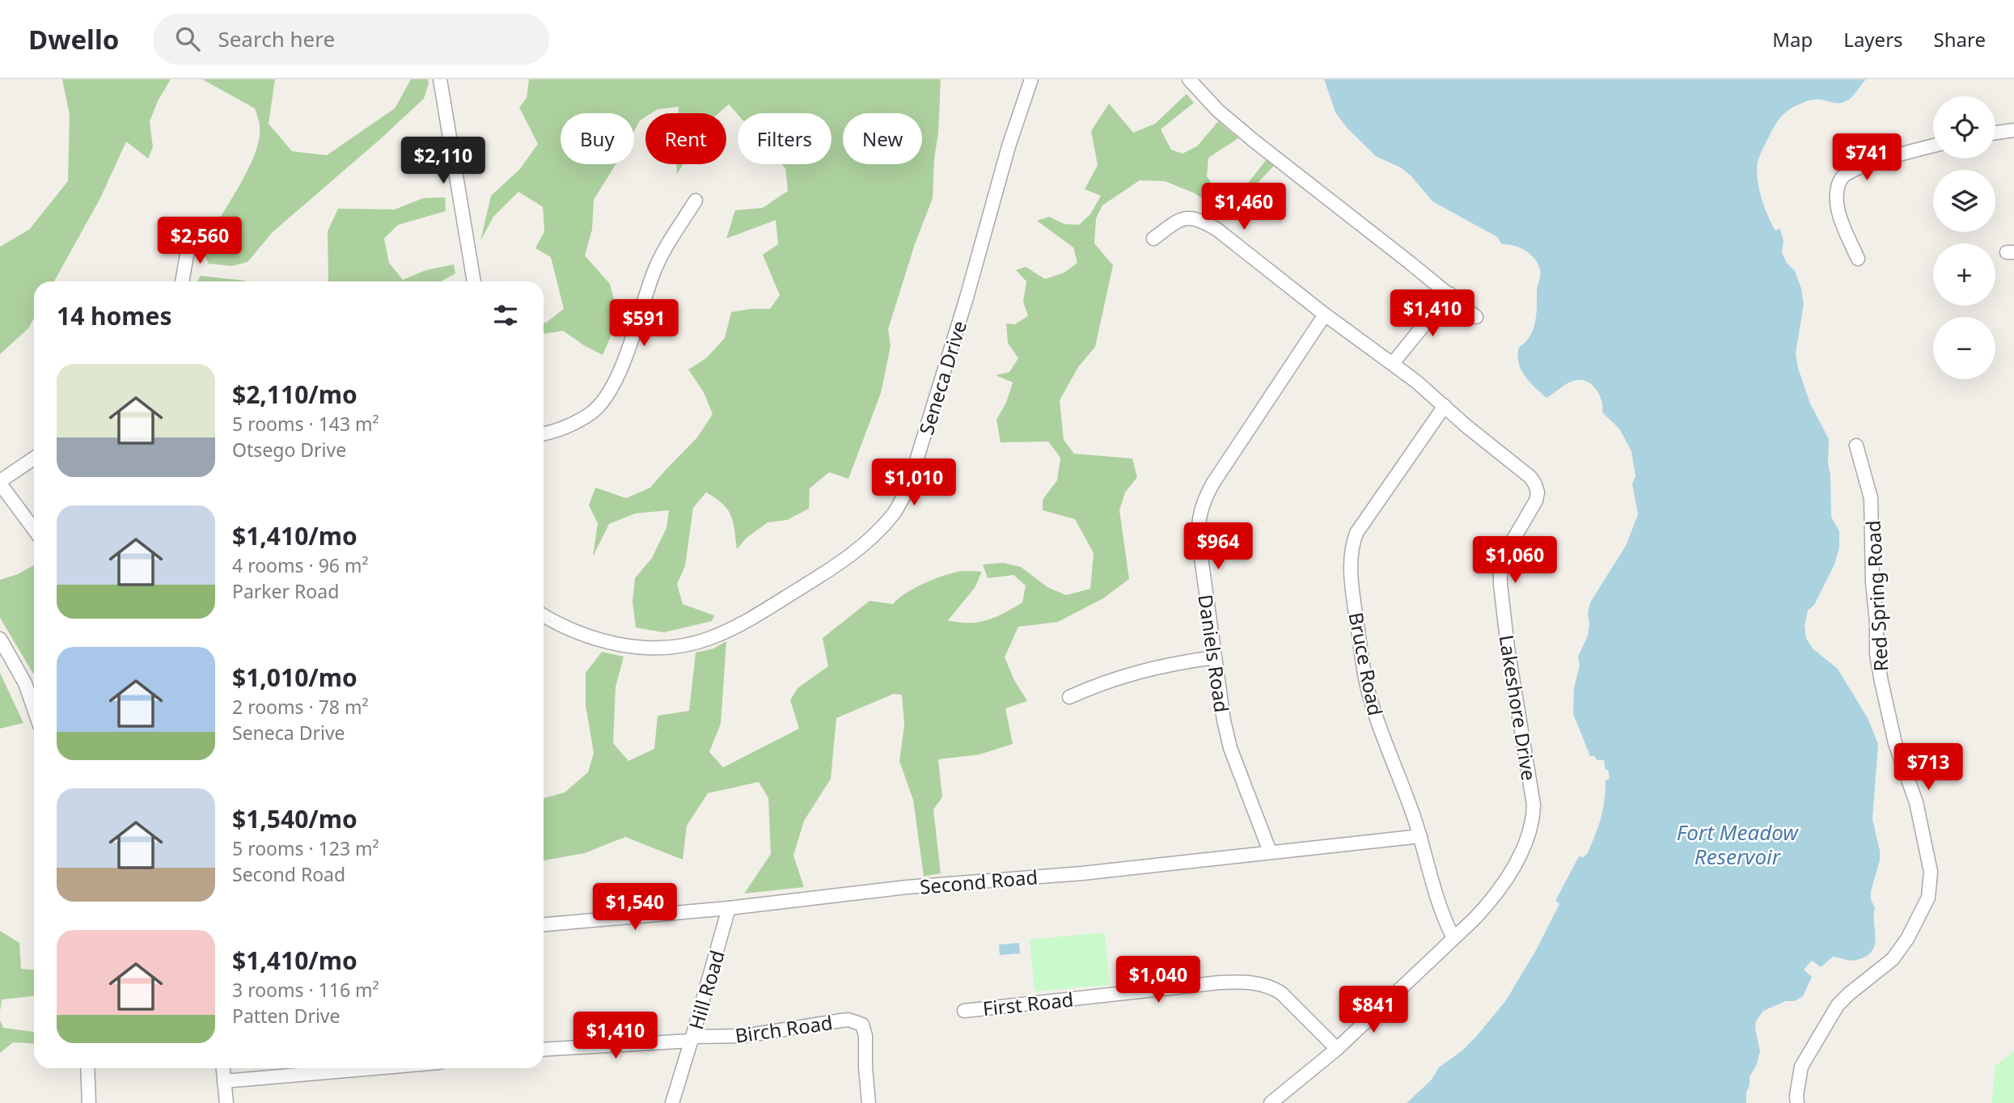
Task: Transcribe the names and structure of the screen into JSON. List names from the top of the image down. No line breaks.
{"streets":{"street":["Seneca Drive","Red Spring Road","Daniels Road","Bruce Road","Lakeshore Drive","Second Road","Hill Road","First Road","Birch Road"]},"crossings":[["Daniels Road","Lakeshore Drive"],["Daniels Road","Second Road"],["Bruce Road","Lakeshore Drive"],["Bruce Road","Second Road"],["Lakeshore Drive","First Road"],["Second Road","Hill Road"],["Hill Road","Birch Road"]],"water":["Fort Meadow Reservoir"],"page":{"header":"Dwello","search":"Search here","nav":["Map","Layers","Share"],"map_buttons":["+","−"],"chip":["Buy","Rent","Filters","New"],"price":["$741","$2,110","$1,460","$2,560","$1,410","$591","$1,010","$964","$1,060","$713","$1,540","$1,040","$841","$1,410"],"heading":"14 homes","list":[{"name":"$2,110/mo","note":"5 rooms · 143 m² · Otsego Drive"},{"name":"$1,410/mo","note":"4 rooms · 96 m² · Parker Road"},{"name":"$1,010/mo","note":"2 rooms · 78 m² · Seneca Drive"},{"name":"$1,540/mo","note":"5 rooms · 123 m² · Second Road"},{"name":"$1,410/mo","note":"3 rooms · 116 m² · Patten Drive"}]}}
